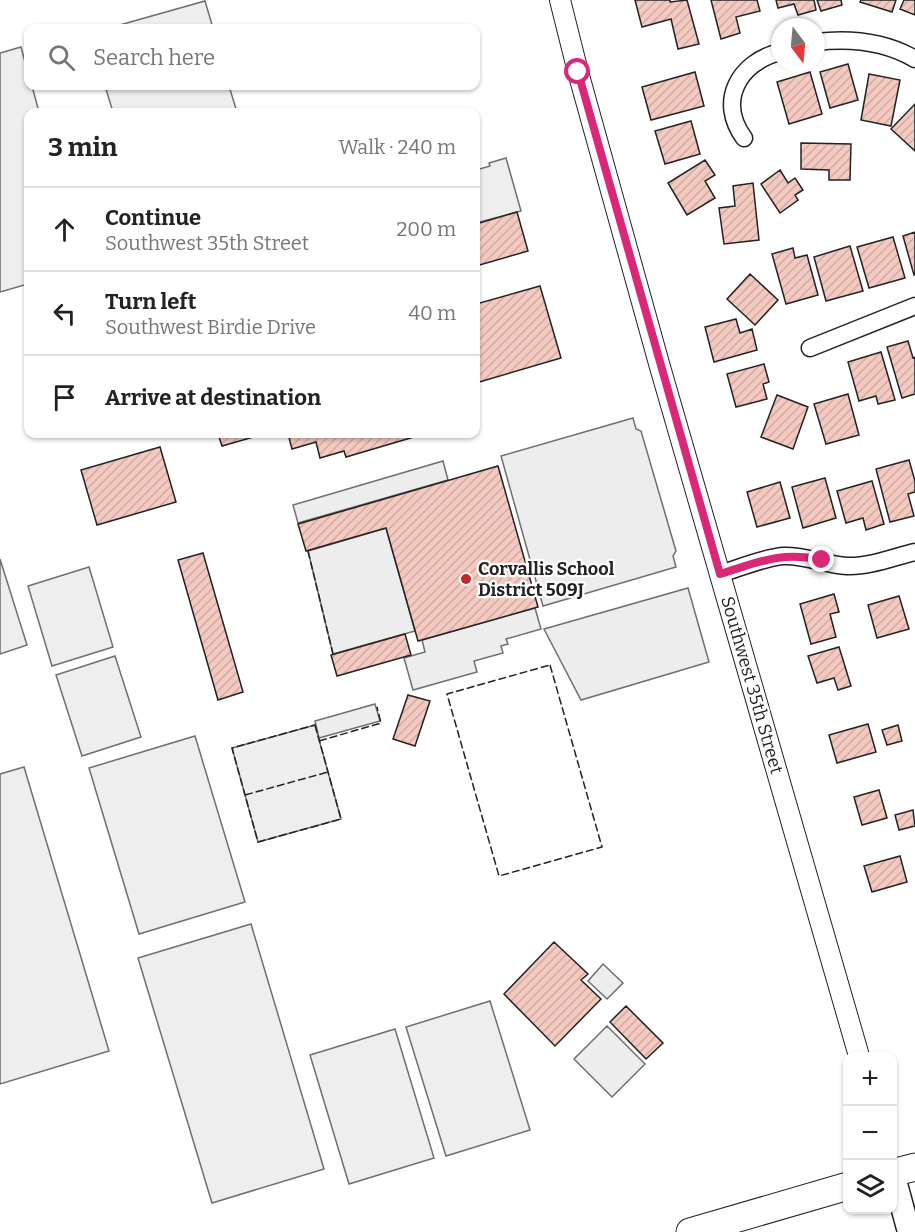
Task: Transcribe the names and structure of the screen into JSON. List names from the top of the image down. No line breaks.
{"streets":{"street":["Southwest 35th Street"]},"places":["Corvallis School District 509J"],"north":"bottom","page":{"search":"Search here","heading":["3 min","Walk · 240 m"],"list":[["Continue","Southwest 35th Street","200 m"],["Turn left","Southwest Birdie Drive","40 m"],"Arrive at destination"],"map_buttons":["+","−"]}}
